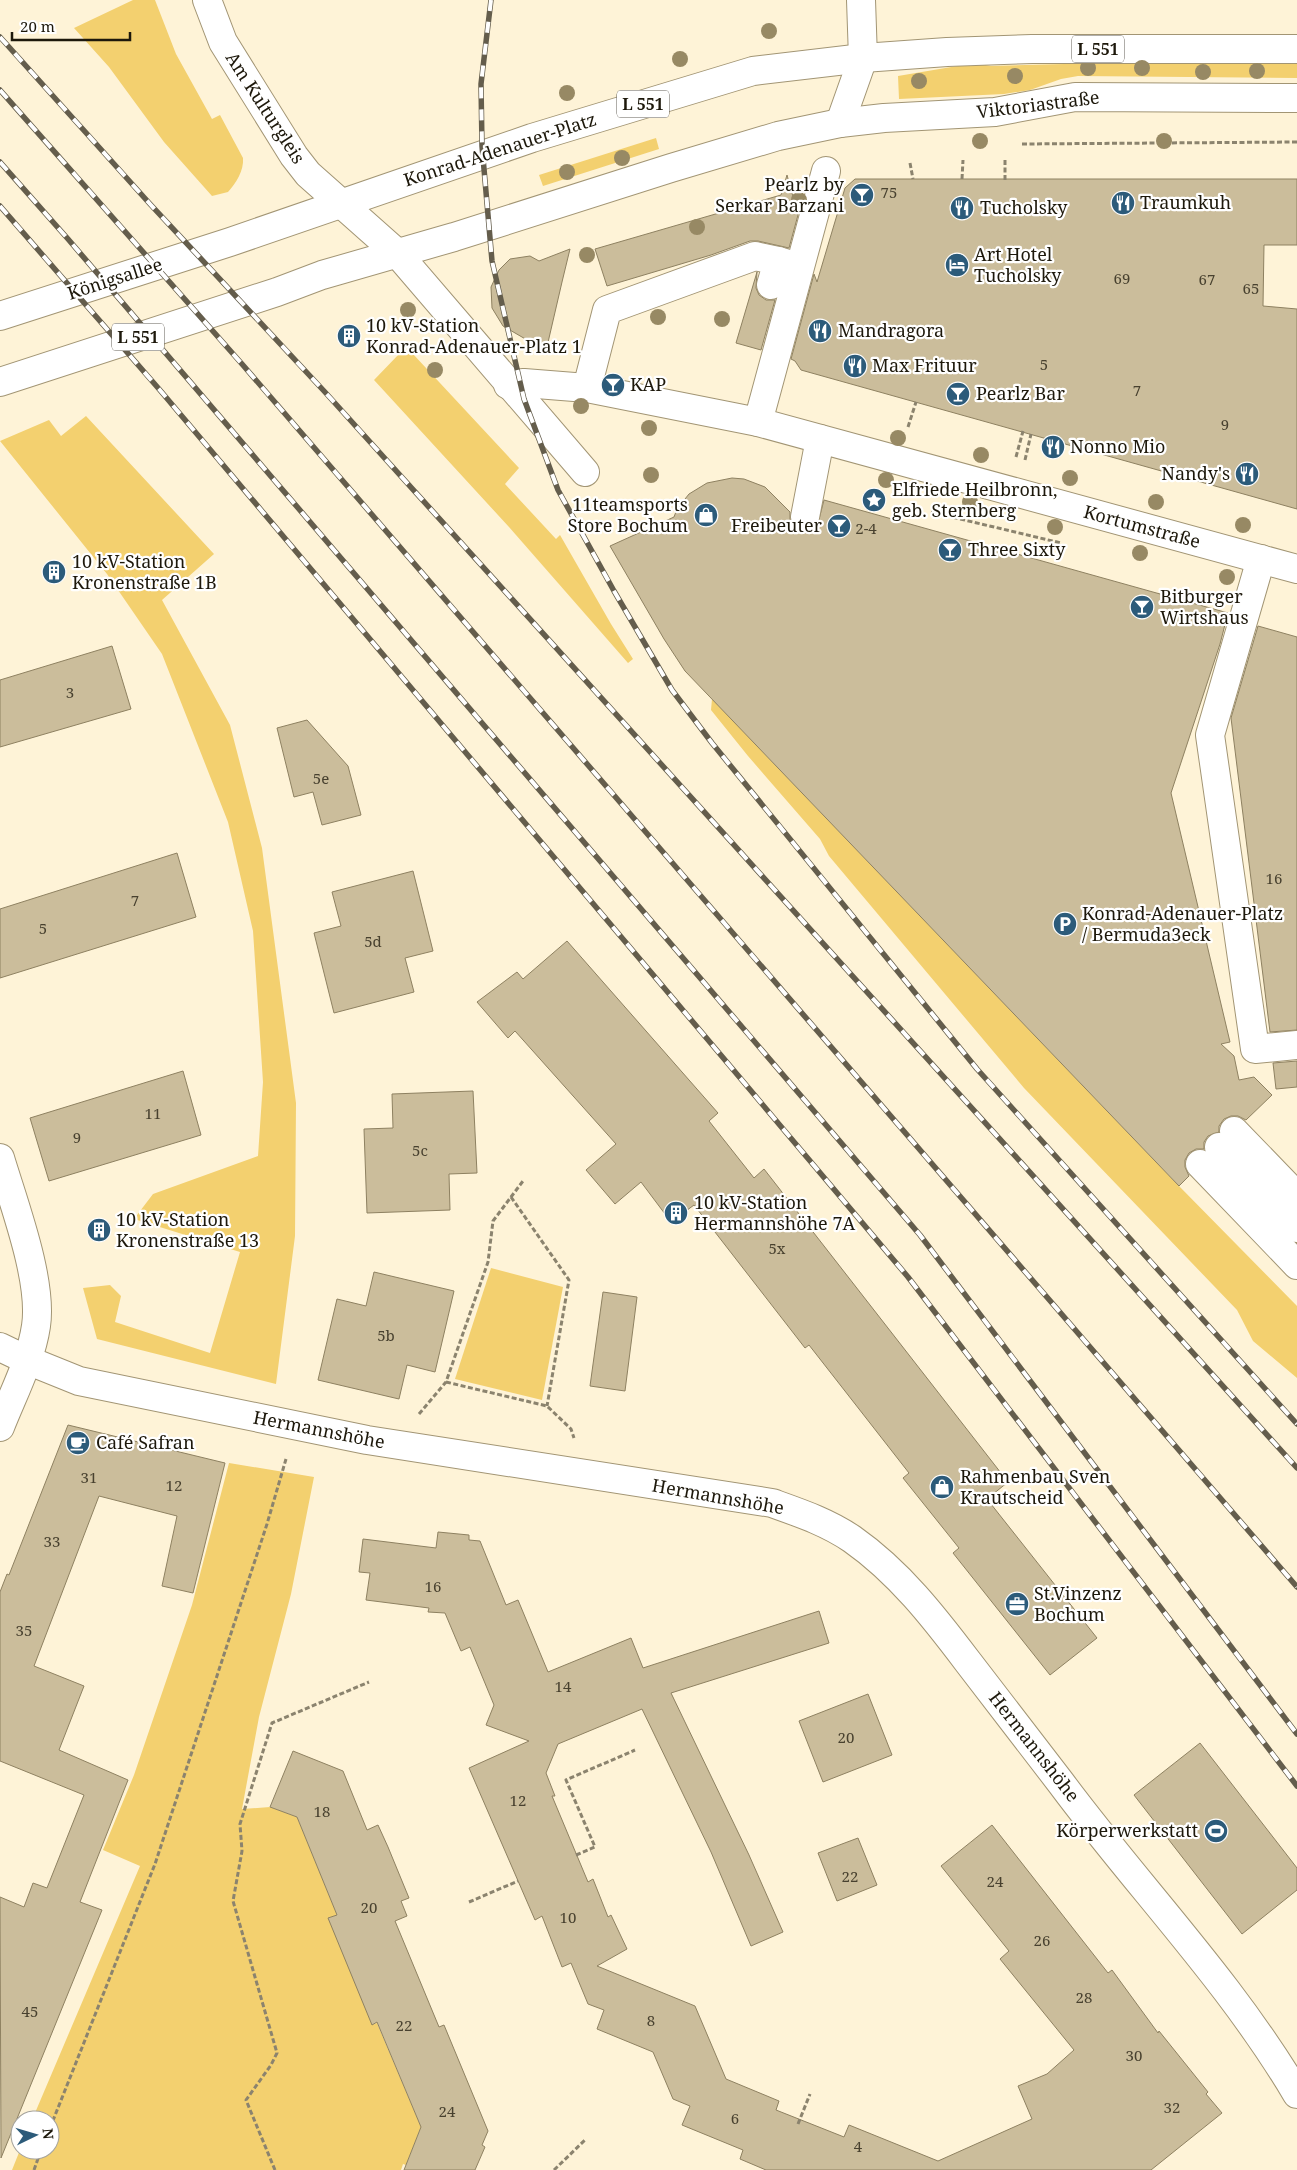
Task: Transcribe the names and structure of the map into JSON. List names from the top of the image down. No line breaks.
{"streets":{"street":["L 551","Viktoriastraße","Am Kulturgleis","Konrad-Adenauer-Platz","Königsallee","Kortumstraße","Hermannshöhe"]},"crossings":[["L 551","Viktoriastraße"],["L 551","Konrad-Adenauer-Platz"],["Am Kulturgleis","Konrad-Adenauer-Platz"],["Konrad-Adenauer-Platz","Königsallee"]],"places":{"bar":["Pearlz by Serkar Barzani","KAP","Pearlz Bar","Freibeuter","Three Sixty","Bitburger Wirtshaus"],"restaurant":["Traumkuh","Tucholsky","Mandragora","Max Frituur","Nonno Mio","Nandy's"],"hotel":["Art Hotel Tucholsky"],"building":["10 kV-Station Konrad-Adenauer-Platz 1","10 kV-Station Kronenstraße 1B","10 kV-Station Hermannshöhe 7A","10 kV-Station Kronenstraße 13"],"place":["Elfriede Heilbronn, geb. Sternberg"],"shop":["11teamsports Store Bochum","Rahmenbau Sven Krautscheid"],"parking":["Konrad-Adenauer-Platz / Bermuda3eck"],"cafe":["Café Safran"],"office":["St.Vinzenz Bochum"],"sports":["Körperwerkstatt"]},"house_numbers":["75","69","67","65","5","7","9","2-4","3","5e","16","7","5","5d","11","9","5c","5x","5b","31","12","33","16","35","14","20","12","18","22","24","20","10","26","28","45","8","22","30","32","24","6","4"],"scale_bar":"20 m","north":"right"}
